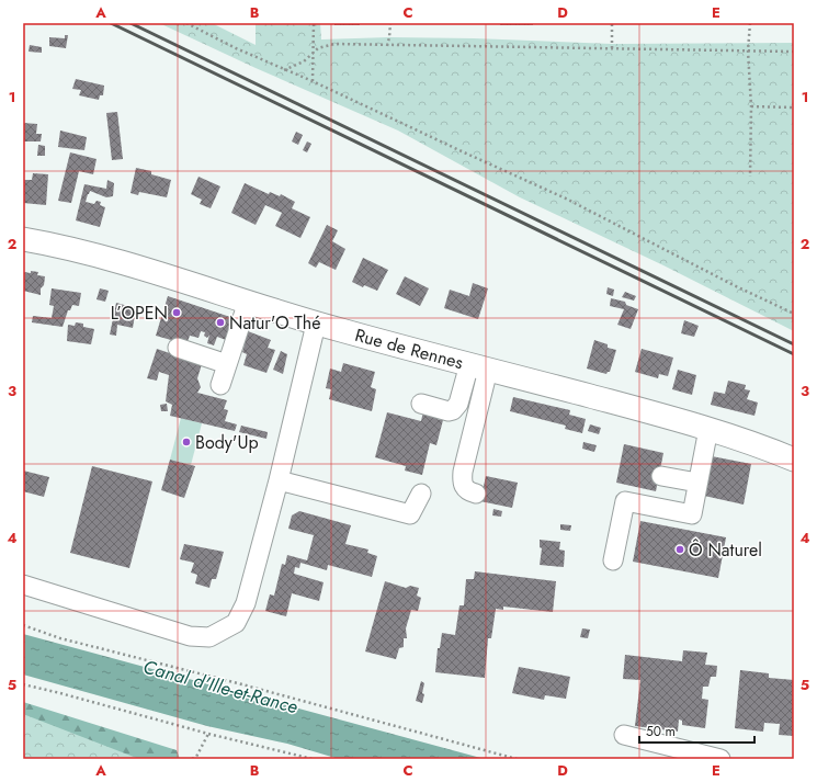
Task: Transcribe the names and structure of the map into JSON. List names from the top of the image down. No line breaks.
{"streets":{"main road":["Rue de Rennes"]},"water":["Canal d'Ille-et-Rance"],"places":["L’OPEN","Natur'O Thé","Body'Up","Ô Naturel"],"scale_bar":"50 m","grid":{"columns":["A","B","C","D","E"],"rows":["1","2","3","4","5"]}}
